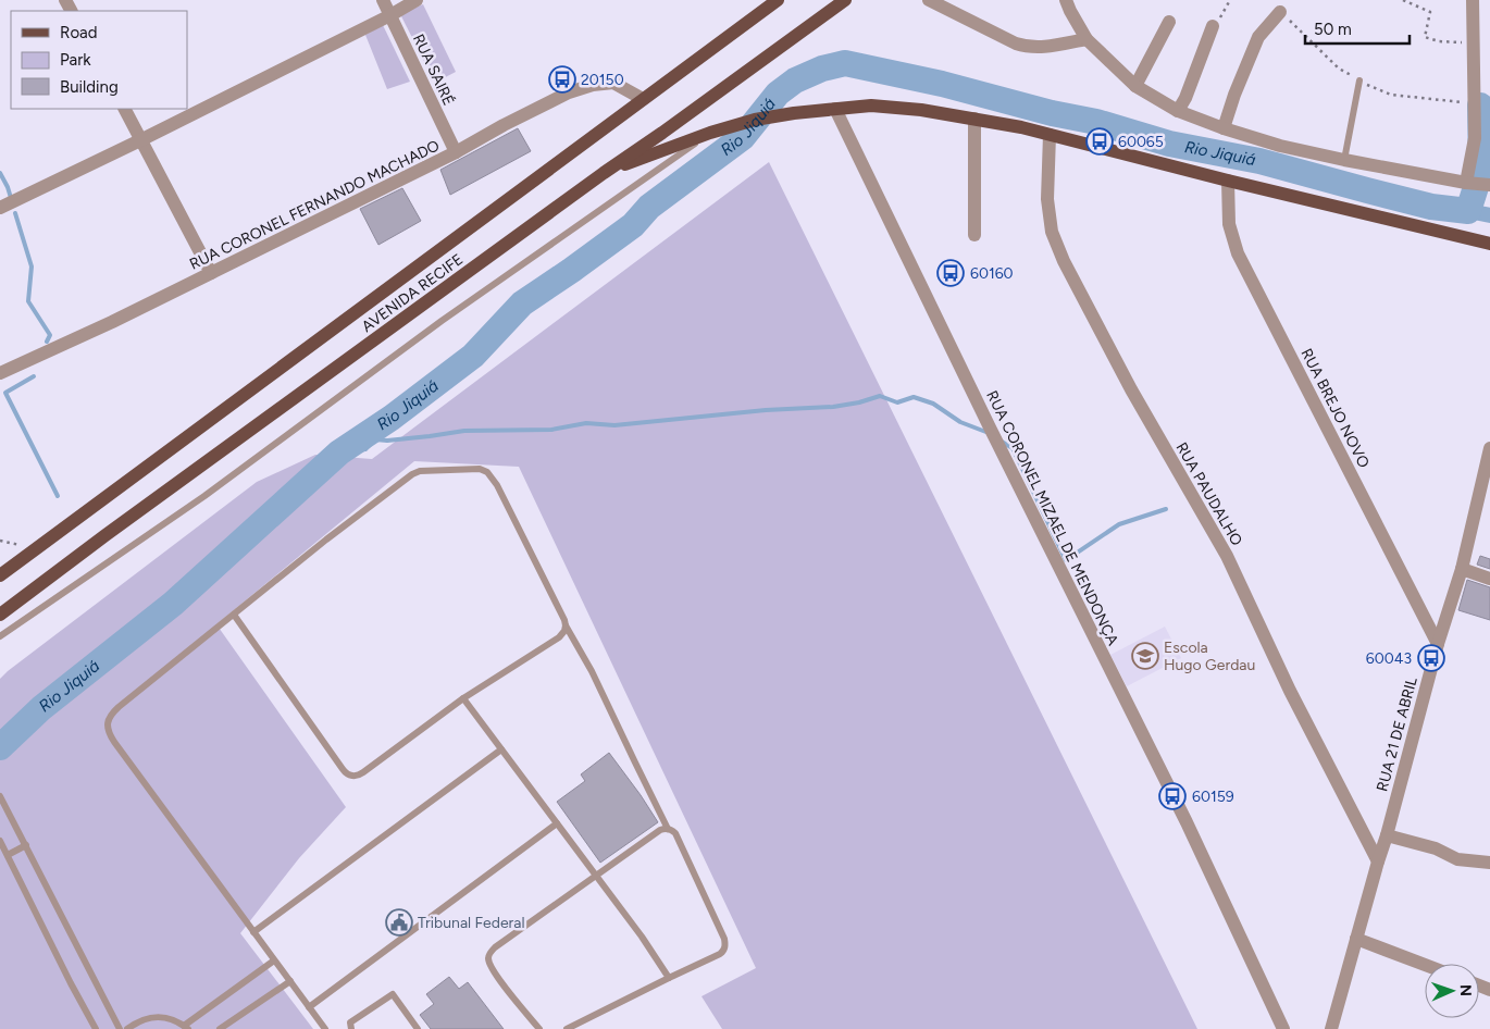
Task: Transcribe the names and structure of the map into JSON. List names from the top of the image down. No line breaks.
{"streets":{"main road":["AVENIDA RECIFE"],"street":["RUA SAIRÉ","RUA CORONEL FERNANDO MACHADO","RUA BREJO NOVO","RUA PAUDALHO","RUA CORONEL MIZAEL DE MENDONÇA","RUA 21 DE ABRIL"]},"crossings":[["RUA SAIRÉ","RUA CORONEL FERNANDO MACHADO"],["RUA CORONEL FERNANDO MACHADO","AVENIDA RECIFE"],["RUA BREJO NOVO","RUA 21 DE ABRIL"],["RUA PAUDALHO","RUA 21 DE ABRIL"]],"water":["Rio Jiquiá"],"places":{"bus stop":["20150","60065","60160","60043","60159"],"school or university":["Escola Hugo Gerdau"],"public building":["Tribunal Federal"]},"legend":["Road","Park","Building"],"scale_bar":"50 m","north":"right"}
